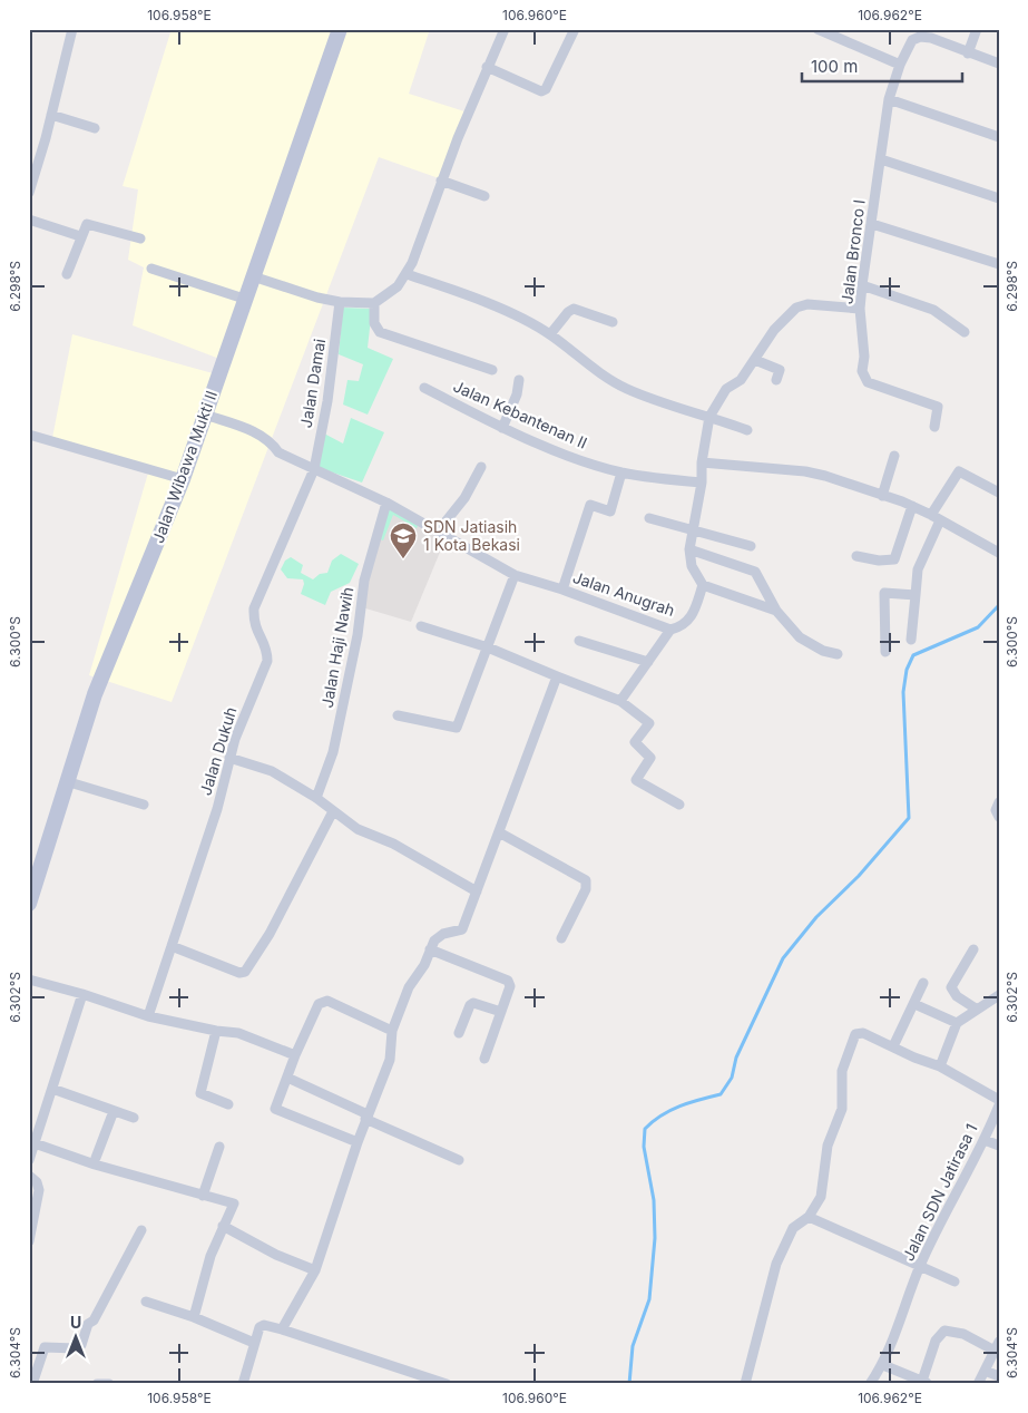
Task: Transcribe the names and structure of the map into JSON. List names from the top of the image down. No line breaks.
{"streets":{"main road":["Jalan Wibawa Mukti II"],"street":["Jalan Bronco I","Jalan Damai","Jalan Kebantenan II","Jalan Anugrah","Jalan Haji Nawih","Jalan Dukuh","Jalan SDN Jatirasa 1"]},"crossings":[["Jalan Damai","Jalan Anugrah"],["Jalan Damai","Jalan Dukuh"],["Jalan Wibawa Mukti II","Jalan Anugrah"],["Jalan Anugrah","Jalan Haji Nawih"],["Jalan Anugrah","Jalan Dukuh"]],"places":{"school or university":["SDN Jatiasih 1 Kota Bekasi"]},"scale_bar":"100 m","north":"top","coordinates":["106.958°E","106.960°E","106.962°E","6.298°S","6.300°S","6.302°S","6.304°S"]}
